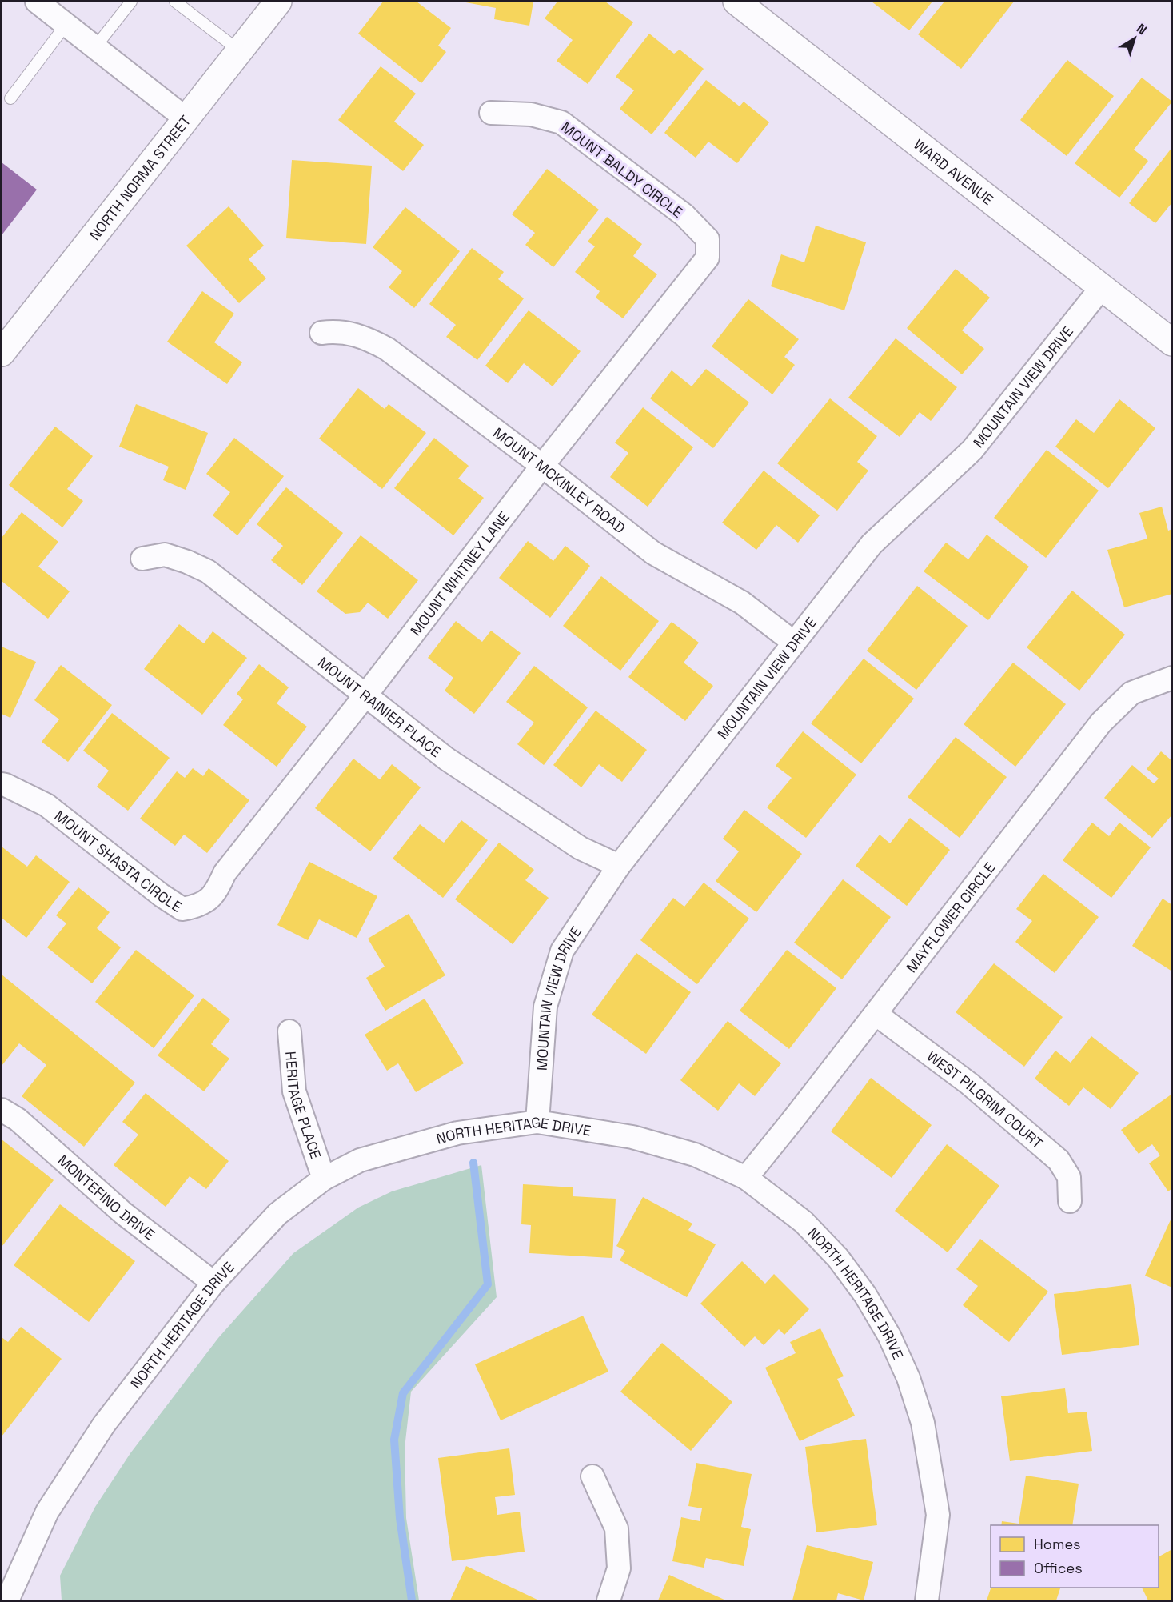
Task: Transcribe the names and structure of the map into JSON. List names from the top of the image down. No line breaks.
{"streets":{"street":["MOUNT BALDY CIRCLE","WARD AVENUE","NORTH NORMA STREET","MOUNTAIN VIEW DRIVE","MOUNT MCKINLEY ROAD","MOUNT WHITNEY LANE","MOUNT RAINIER PLACE","MOUNT SHASTA CIRCLE","MAYFLOWER CIRCLE","WEST PILGRIM COURT","HERITAGE PLACE","NORTH HERITAGE DRIVE","MONTEFINO DRIVE"]},"crossings":[["MOUNT BALDY CIRCLE","MOUNT WHITNEY LANE"],["WARD AVENUE","MOUNTAIN VIEW DRIVE"],["MOUNTAIN VIEW DRIVE","MOUNT MCKINLEY ROAD"],["MOUNTAIN VIEW DRIVE","MOUNT RAINIER PLACE"],["MOUNTAIN VIEW DRIVE","NORTH HERITAGE DRIVE"],["MOUNT MCKINLEY ROAD","MOUNT WHITNEY LANE"],["MOUNT WHITNEY LANE","MOUNT RAINIER PLACE"],["MOUNT WHITNEY LANE","MOUNT SHASTA CIRCLE"],["MAYFLOWER CIRCLE","WEST PILGRIM COURT"],["MAYFLOWER CIRCLE","NORTH HERITAGE DRIVE"],["HERITAGE PLACE","NORTH HERITAGE DRIVE"],["NORTH HERITAGE DRIVE","MONTEFINO DRIVE"]],"legend":["Homes","Offices"],"north":"top right"}
